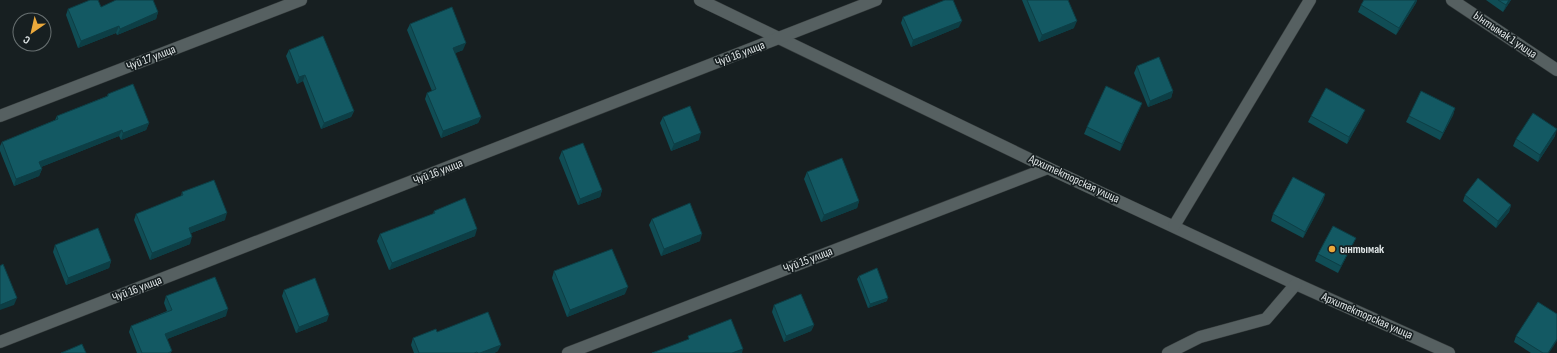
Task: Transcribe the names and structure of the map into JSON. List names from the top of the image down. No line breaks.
{"streets":{"street":["Ынтымак 1 улица","Чуй 16 улица","Чуй 17 улица","Архитекторская улица","Чуй 15 улица"]},"crossings":[["Чуй 16 улица","Архитекторская улица"],["Архитекторская улица","Чуй 15 улица"]],"places":["ынтымак"],"north":"bottom left"}
